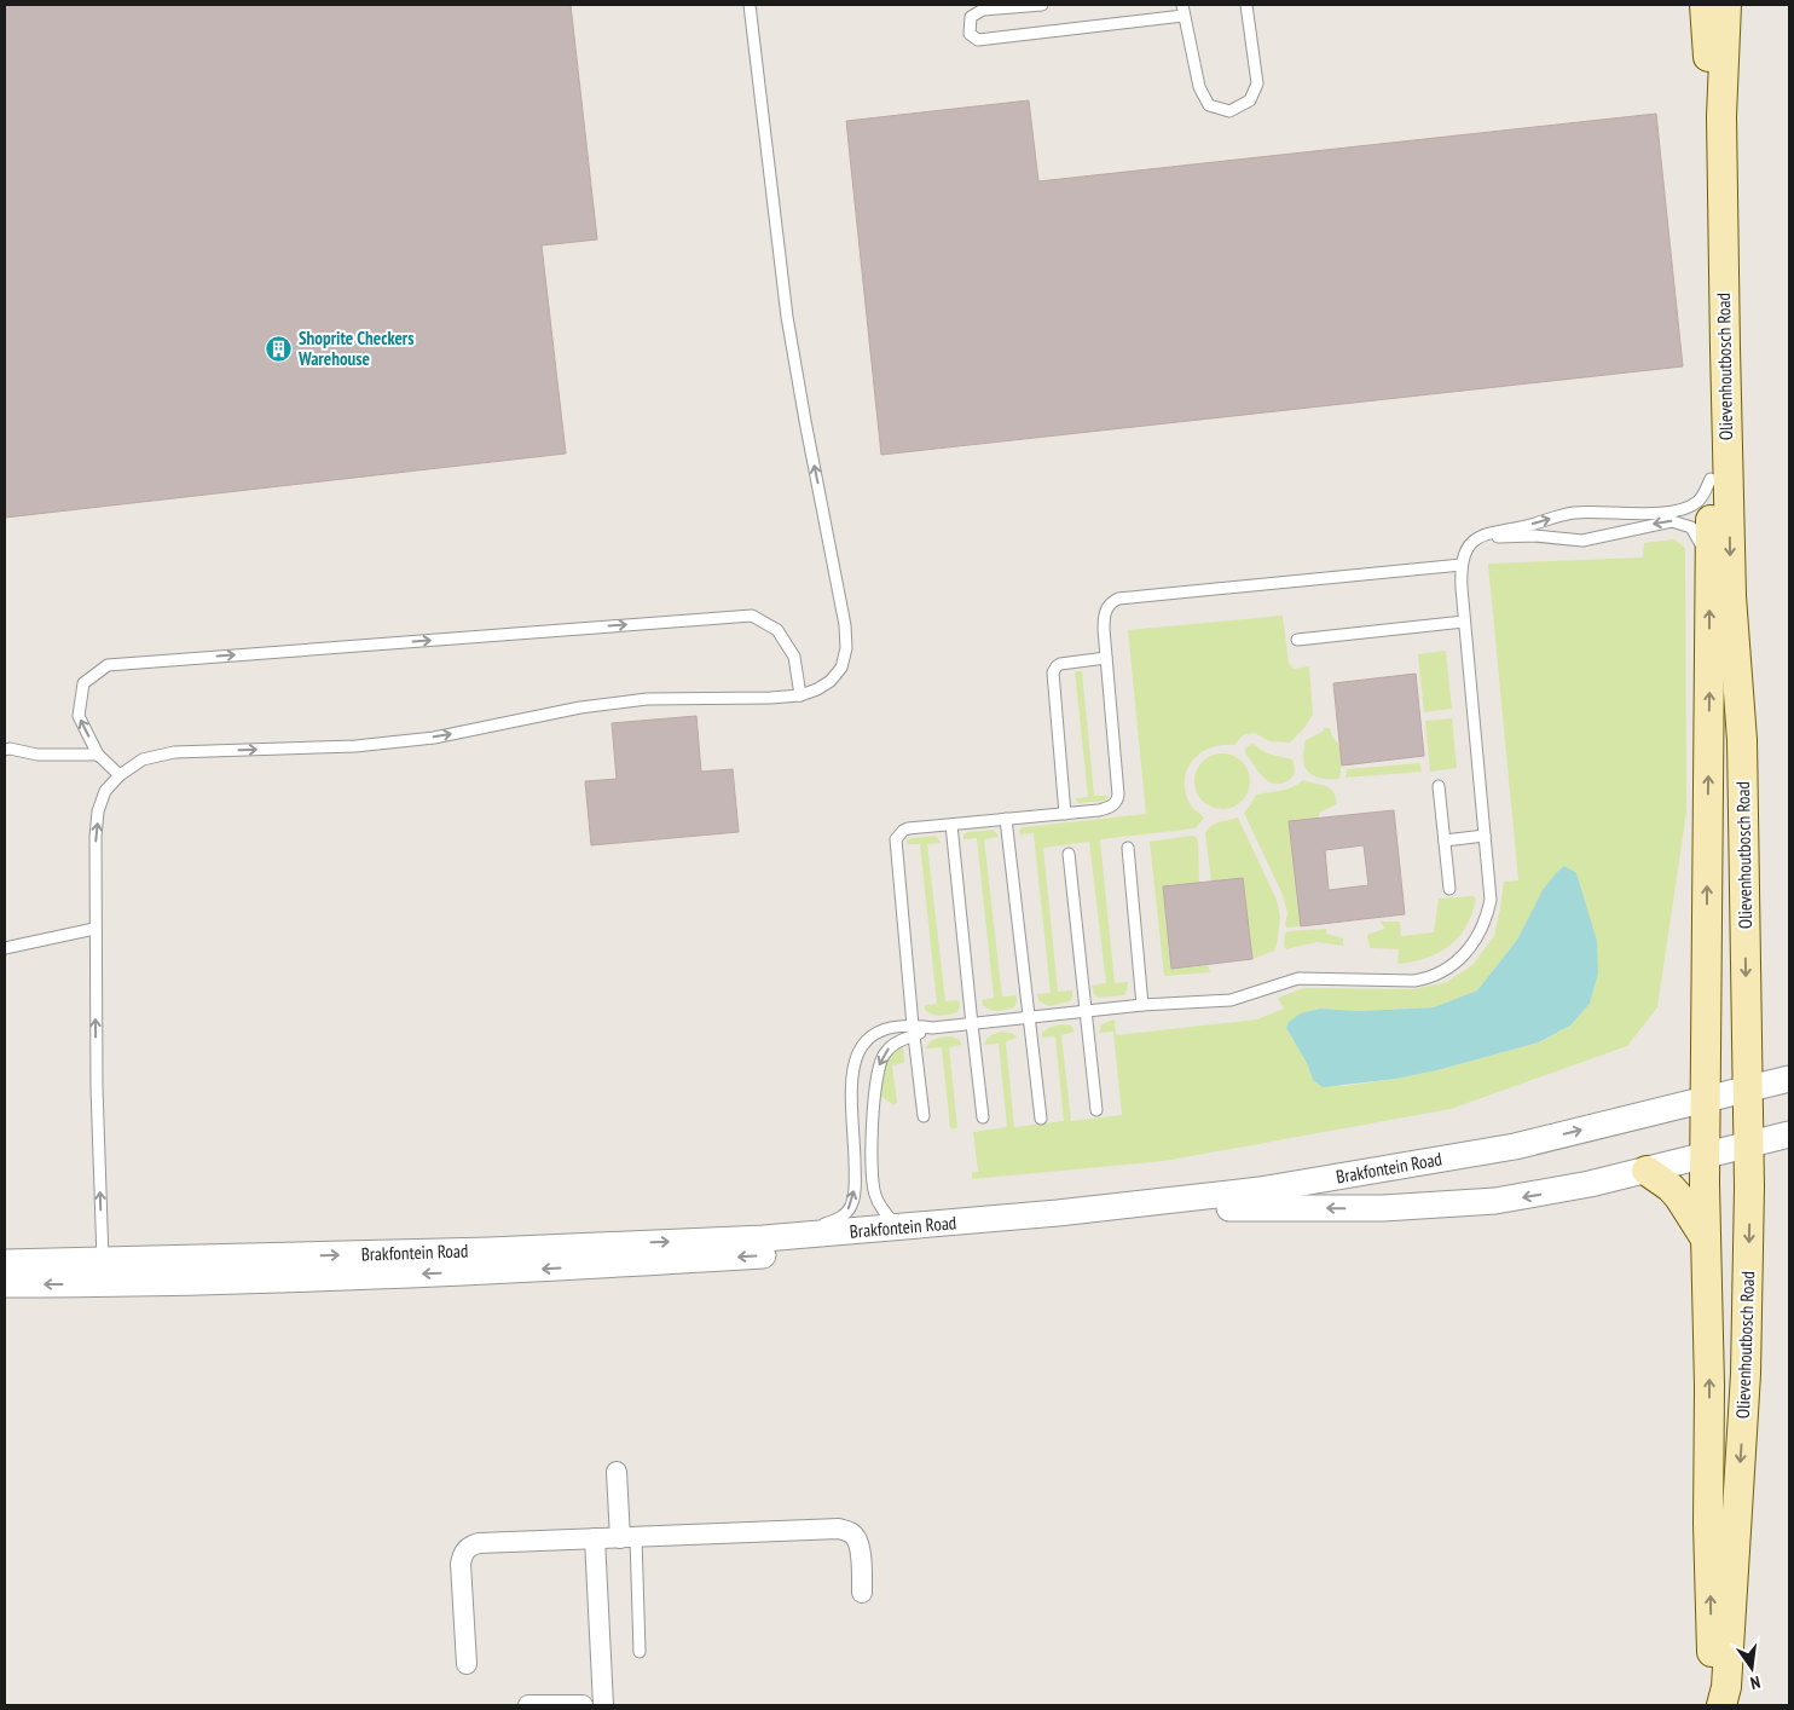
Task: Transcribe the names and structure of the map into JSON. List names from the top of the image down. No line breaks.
{"streets":{"main road":["Olievenhoutbosch Road"],"street":["Brakfontein Road"]},"crossings":[["Olievenhoutbosch Road","Brakfontein Road"]],"places":{"building":["Shoprite Checkers Warehouse"]},"north":"bottom"}
